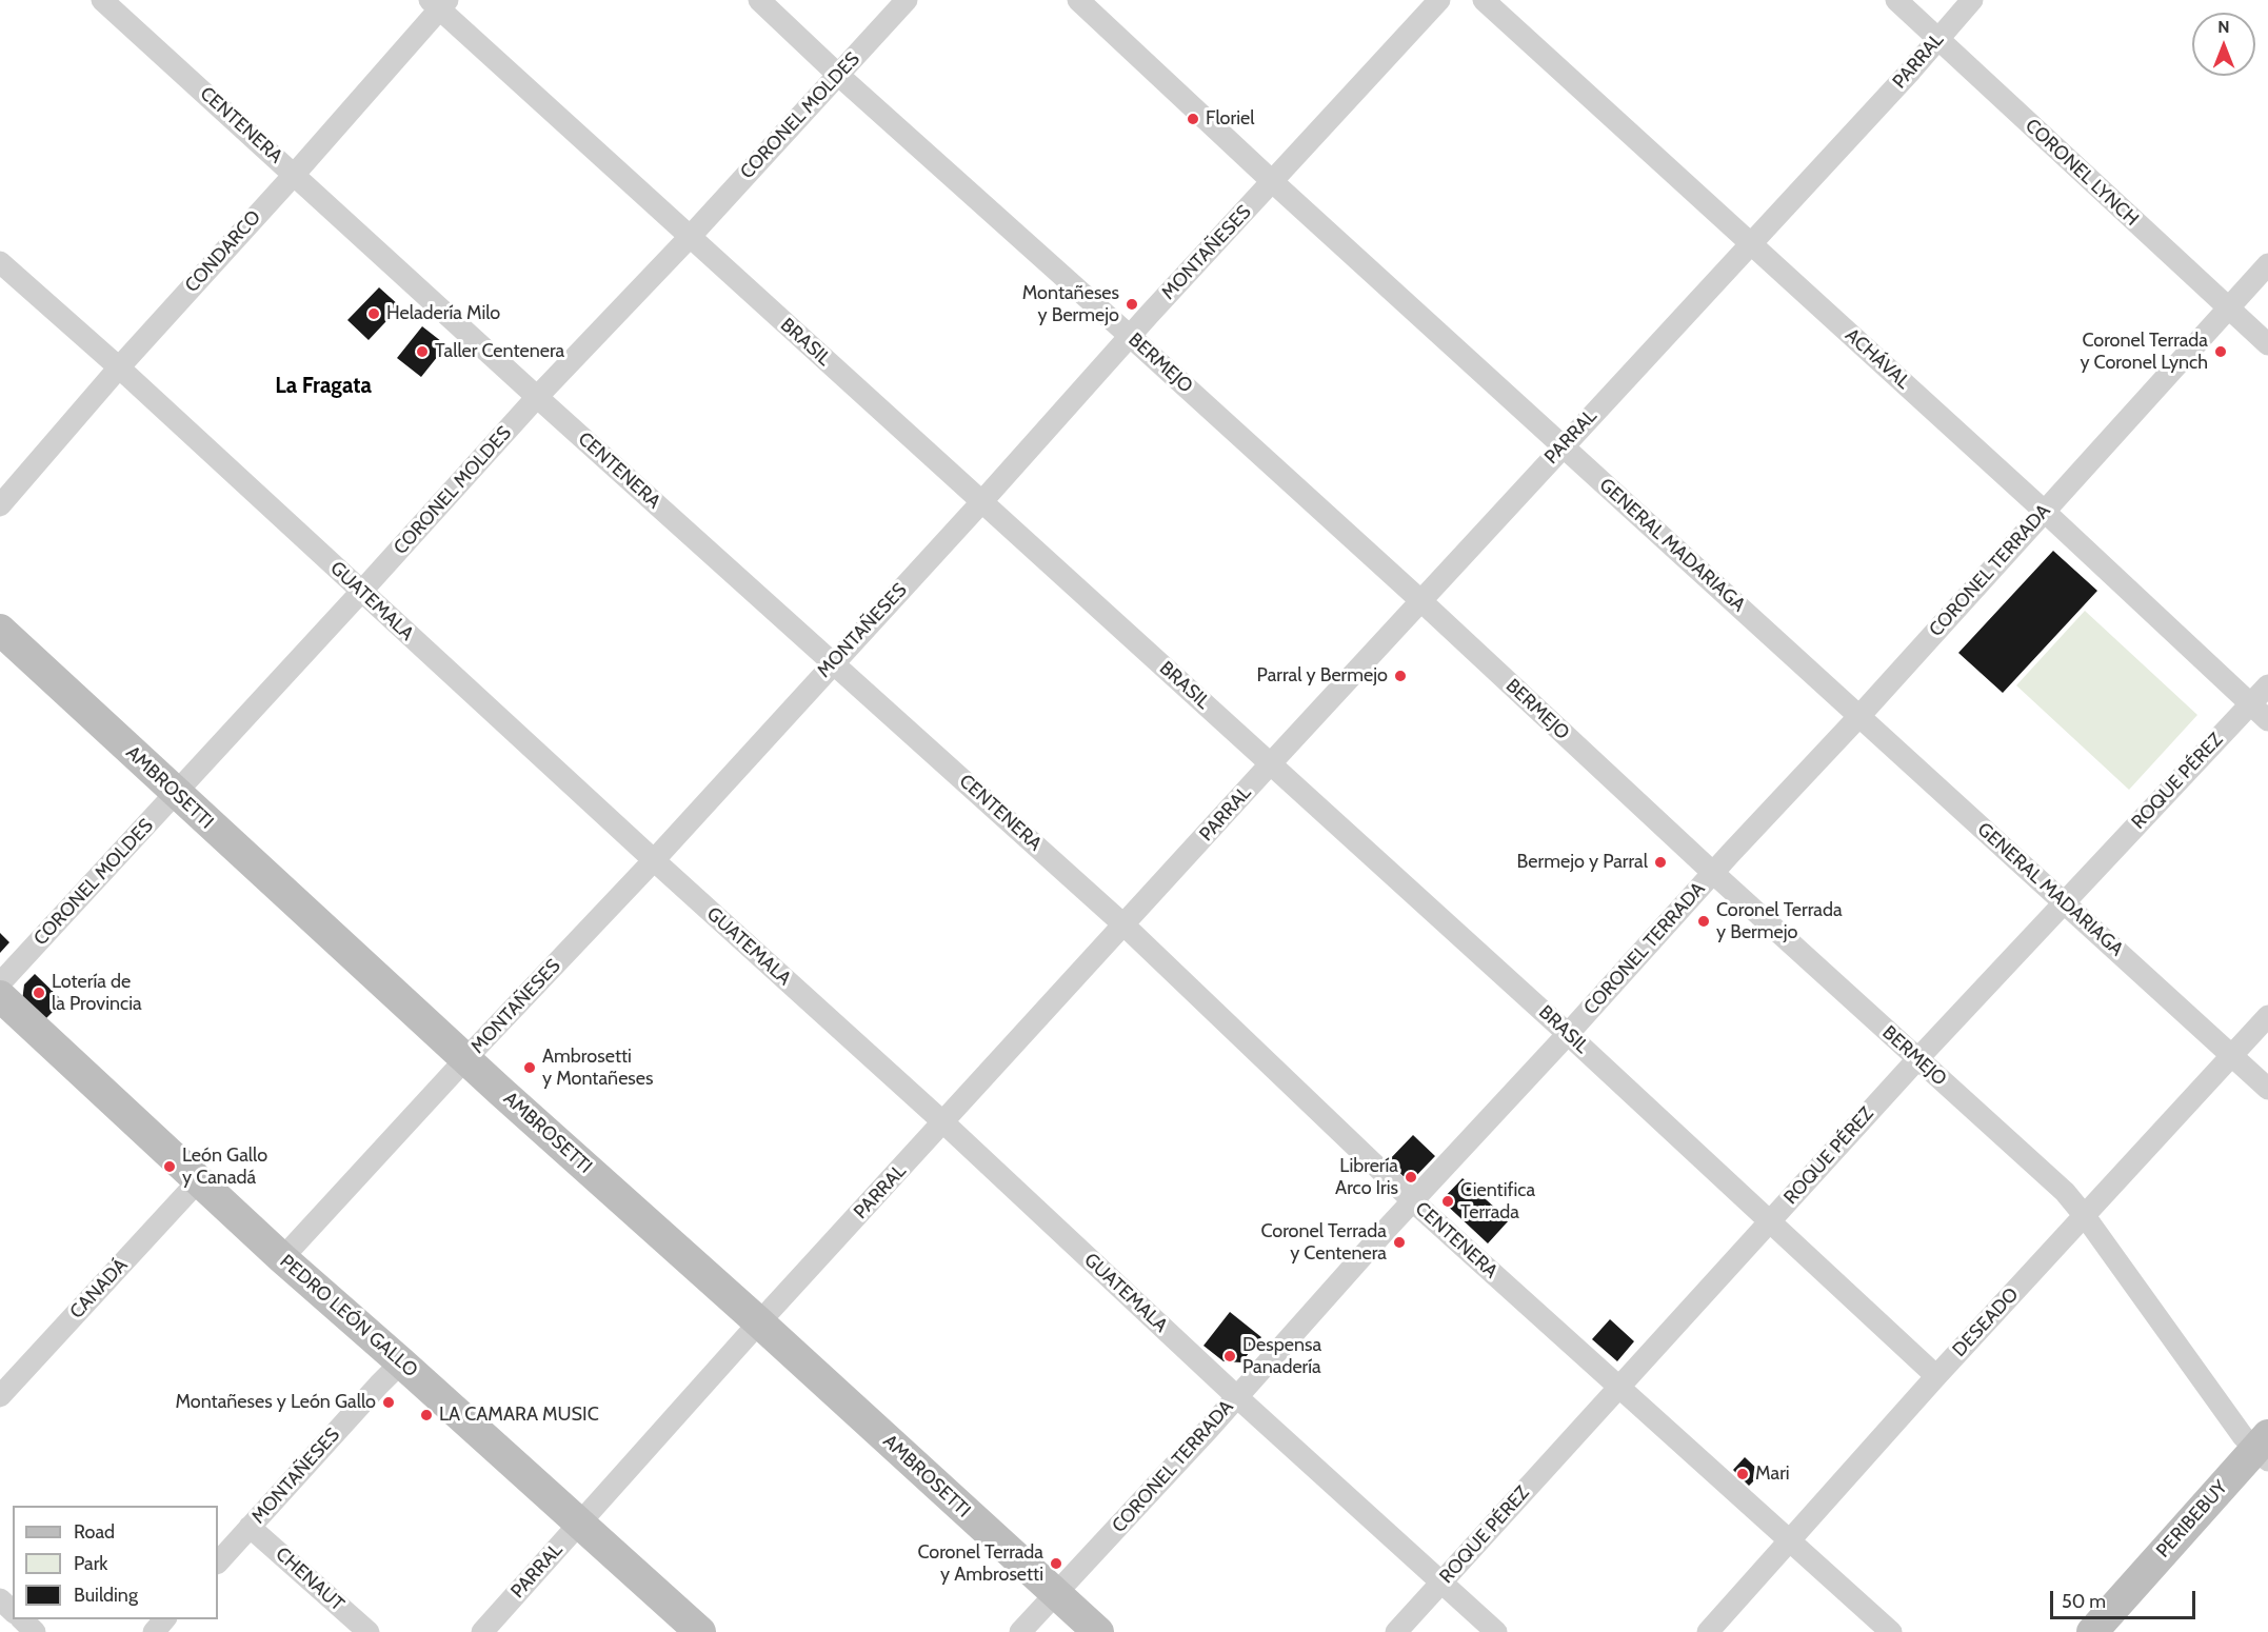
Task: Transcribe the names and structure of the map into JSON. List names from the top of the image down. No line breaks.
{"streets":{"street":["PARRAL","CORONEL MOLDES","CENTENERA","CORONEL LYNCH","CONDARCO","MONTAÑESES","BRASIL","ACHÁVAL","BERMEJO","GENERAL MADARIAGA","CORONEL TERRADA","GUATEMALA","ROQUE PÉREZ","AMBROSETTI","CANADÁ","PEDRO LEÓN GALLO","DESEADO","PERIBEBUY","CHENAUT"]},"crossings":[["PARRAL","CENTENERA"],["PARRAL","CORONEL LYNCH"],["PARRAL","BRASIL"],["PARRAL","ACHÁVAL"],["PARRAL","BERMEJO"],["PARRAL","GENERAL MADARIAGA"],["PARRAL","GUATEMALA"],["PARRAL","AMBROSETTI"],["PARRAL","PEDRO LEÓN GALLO"],["CORONEL MOLDES","CENTENERA"],["CORONEL MOLDES","BRASIL"],["CORONEL MOLDES","BERMEJO"],["CORONEL MOLDES","GUATEMALA"],["CORONEL MOLDES","AMBROSETTI"],["CENTENERA","CONDARCO"],["CENTENERA","MONTAÑESES"],["CENTENERA","CORONEL TERRADA"],["CENTENERA","ROQUE PÉREZ"],["CENTENERA","DESEADO"],["CORONEL LYNCH","CORONEL TERRADA"],["CONDARCO","BRASIL"],["CONDARCO","GUATEMALA"],["MONTAÑESES","BRASIL"],["MONTAÑESES","BERMEJO"],["MONTAÑESES","GENERAL MADARIAGA"],["MONTAÑESES","GUATEMALA"],["MONTAÑESES","AMBROSETTI"],["MONTAÑESES","PEDRO LEÓN GALLO"],["MONTAÑESES","CHENAUT"],["BRASIL","CORONEL TERRADA"],["BRASIL","ROQUE PÉREZ"],["BRASIL","DESEADO"],["ACHÁVAL","CORONEL TERRADA"],["ACHÁVAL","ROQUE PÉREZ"],["BERMEJO","CORONEL TERRADA"],["BERMEJO","ROQUE PÉREZ"],["BERMEJO","DESEADO"],["BERMEJO","PERIBEBUY"],["GENERAL MADARIAGA","CORONEL TERRADA"],["GENERAL MADARIAGA","ROQUE PÉREZ"],["GENERAL MADARIAGA","DESEADO"],["CORONEL TERRADA","GUATEMALA"],["CORONEL TERRADA","AMBROSETTI"],["GUATEMALA","ROQUE PÉREZ"],["CANADÁ","PEDRO LEÓN GALLO"]],"districts":["La Fragata"],"places":["Floriel","Montañeses y Bermejo","Heladería Milo","Taller Centenera","Coronel Terrada y Coronel Lynch","Parral y Bermejo","Bermejo y Parral","Coronel Terrada y Bermejo","Lotería de la Provincia","Ambrosetti y Montañeses","León Gallo y Canadá","Librería Arco Iris","Cientifica Terrada","Coronel Terrada y Centenera","Despensa Panadería","Montañeses y León Gallo","LA CAMARA MUSIC","Mari","Coronel Terrada y Ambrosetti"],"legend":["Road","Park","Building"],"scale_bar":"50 m","north":"top"}
